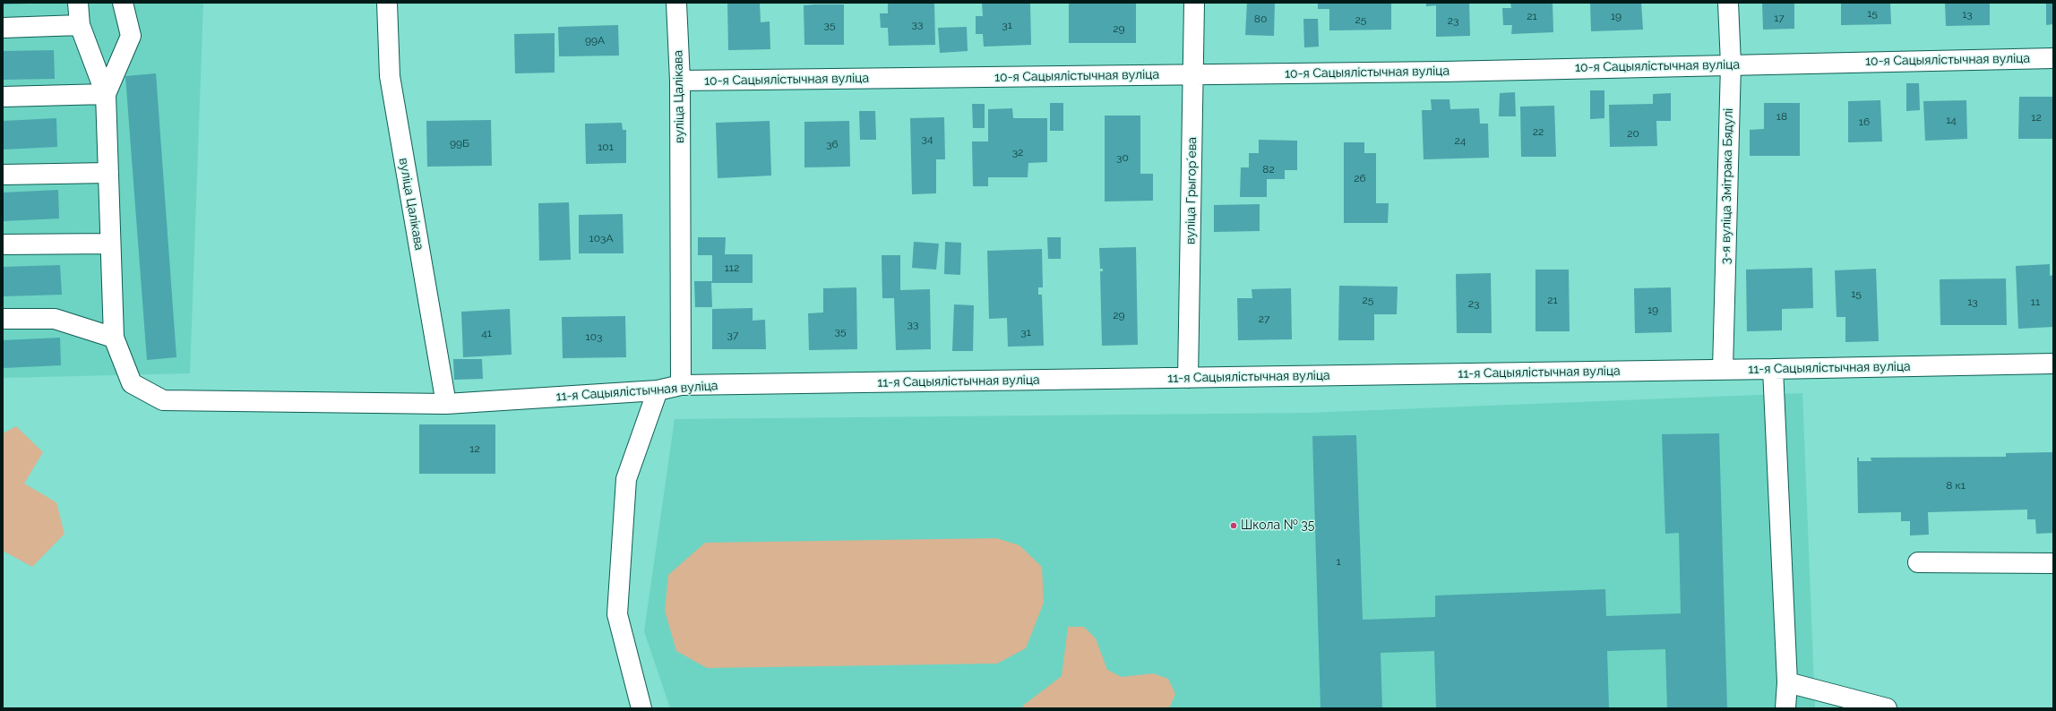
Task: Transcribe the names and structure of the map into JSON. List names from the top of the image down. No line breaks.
{"streets":{"street":["10-я Сацыялістычная вуліца","вуліца Цалікава","3-я вуліца Змітрака Бядулі","вуліца Грыгорʼева","11-я Сацыялістычная вуліца"]},"crossings":[["10-я Сацыялістычная вуліца","вуліца Цалікава"],["10-я Сацыялістычная вуліца","3-я вуліца Змітрака Бядулі"],["10-я Сацыялістычная вуліца","вуліца Грыгорʼева"],["вуліца Цалікава","11-я Сацыялістычная вуліца"],["3-я вуліца Змітрака Бядулі","11-я Сацыялістычная вуліца"],["вуліца Грыгорʼева","11-я Сацыялістычная вуліца"]],"places":["Школа № 35"],"house_numbers":["15","13","21","19","17","80","25","23","33","35","31","29","99А","18","12","14","16","22","20","34","24","99Б","36","101","32","30","82","26","103А","112","15","25","21","13","11","23","19","29","27","33","35","31","41","37","103","12","8 к1","1"]}
